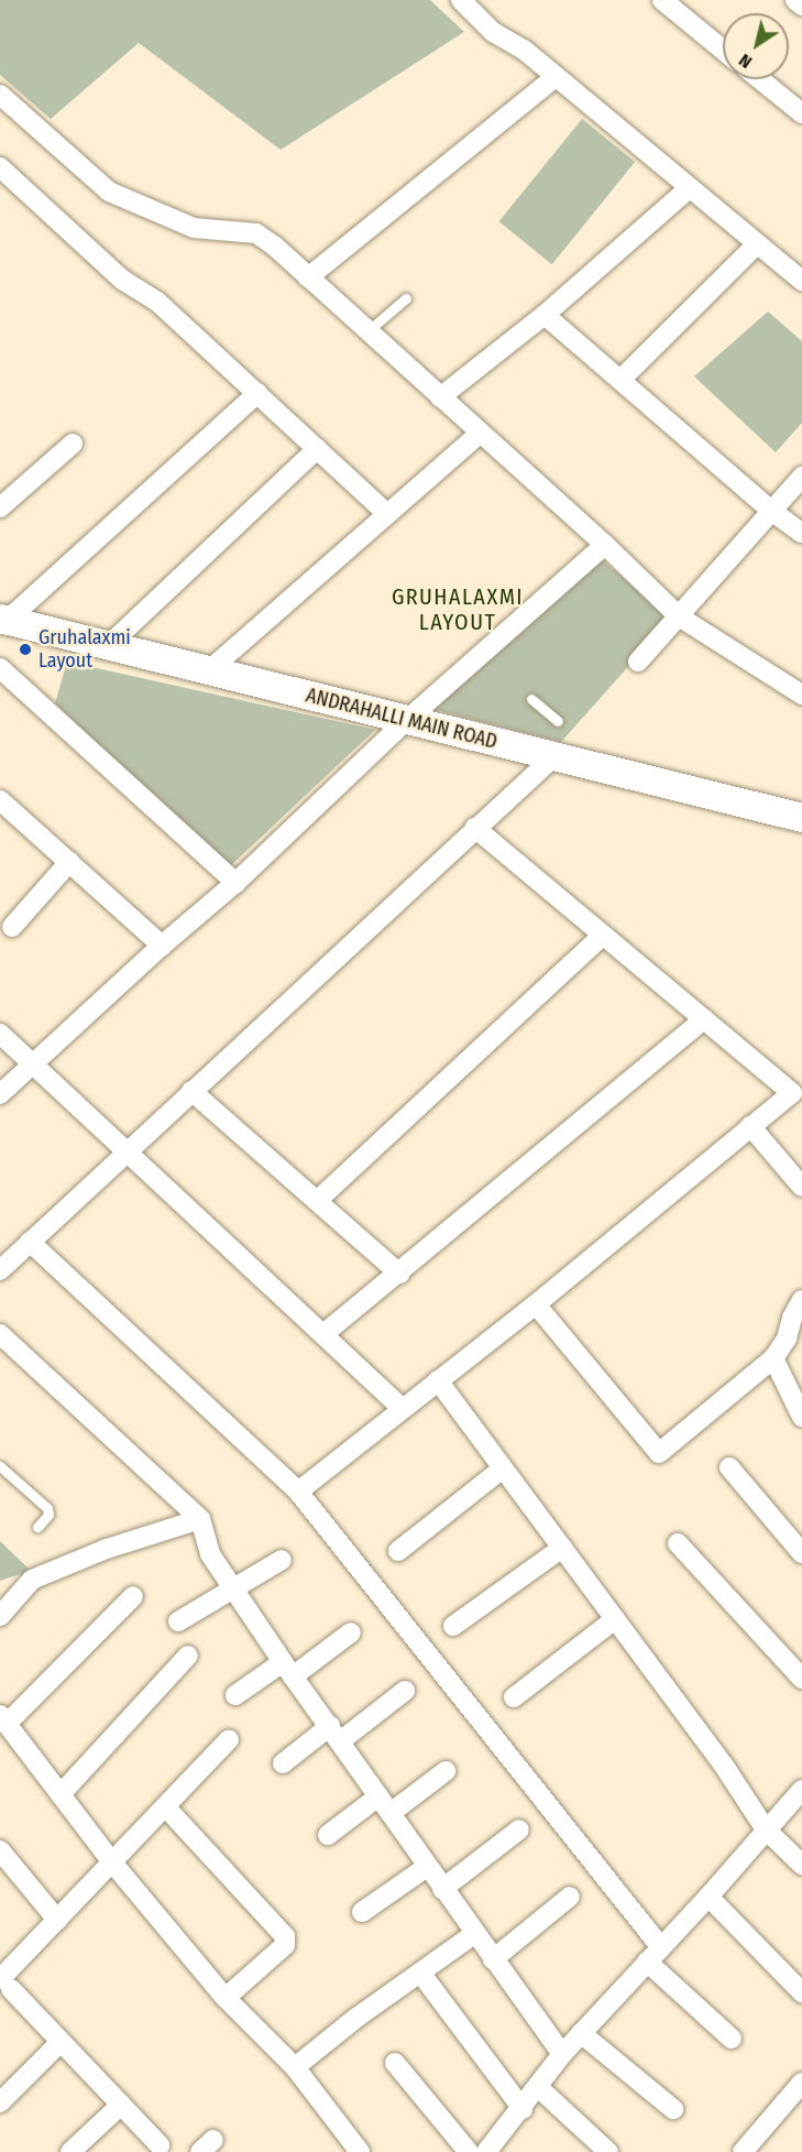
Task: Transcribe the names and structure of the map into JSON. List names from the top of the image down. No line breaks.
{"streets":{"main road":["ANDRAHALLI MAIN ROAD"]},"districts":["GRUHALAXMI LAYOUT"],"places":["Gruhalaxmi Layout"],"north":"bottom left"}
